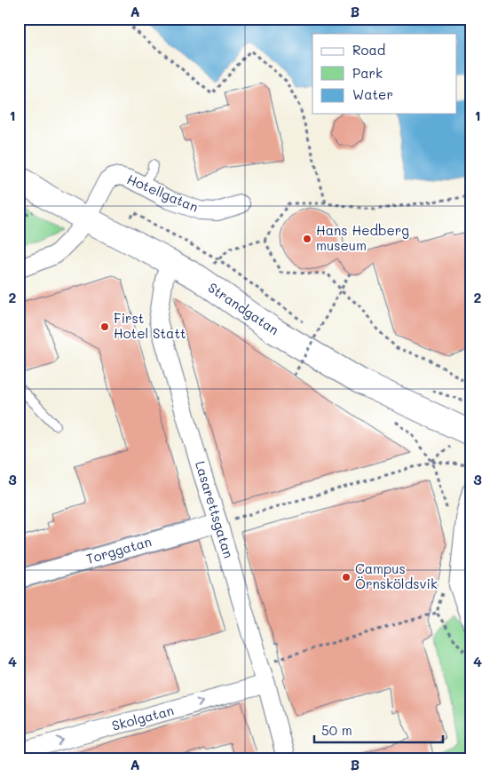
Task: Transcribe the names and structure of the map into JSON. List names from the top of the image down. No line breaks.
{"streets":{"main road":["Strandgatan"],"street":["Hotellgatan","Lasarettsgatan","Torggatan","Skolgatan"]},"crossings":[["Hotellgatan","Strandgatan"],["Strandgatan","Lasarettsgatan"],["Lasarettsgatan","Torggatan"],["Lasarettsgatan","Skolgatan"]],"one_way":["Skolgatan"],"places":["Hans Hedberg museum","First Hotel Statt","Campus Örnsköldsvik"],"legend":["Road","Park","Water"],"scale_bar":"50 m","grid":{"columns":["A","B"],"rows":["1","2","3","4"]}}
